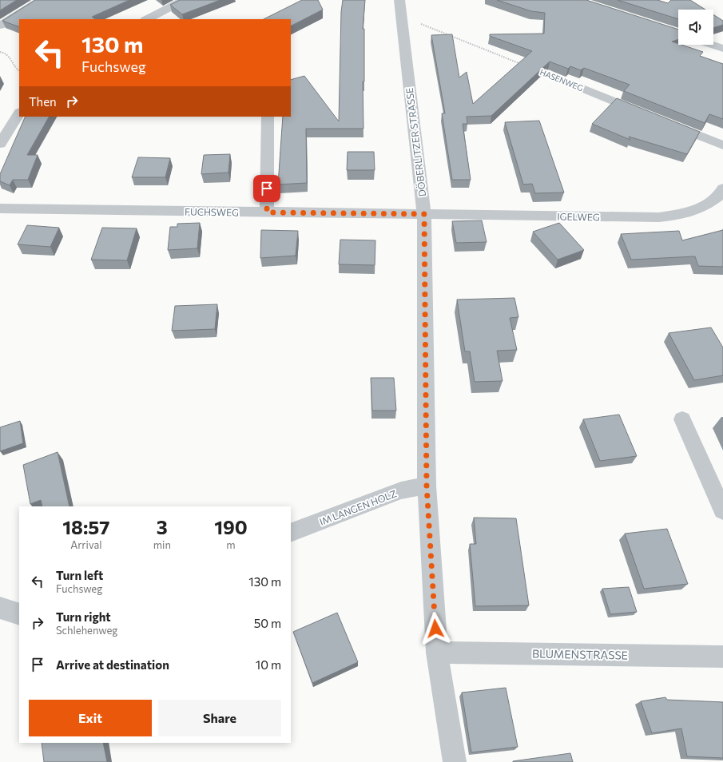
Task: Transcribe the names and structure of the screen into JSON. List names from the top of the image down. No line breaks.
{"streets":{"street":["HASENWEG","DÖBERLITZER STRASSE","FUCHSWEG","IGELWEG","IM LANGEN HOLZ","BLUMENSTRASSE"]},"crossings":[["DÖBERLITZER STRASSE","FUCHSWEG"],["DÖBERLITZER STRASSE","IGELWEG"],["DÖBERLITZER STRASSE","IM LANGEN HOLZ"],["DÖBERLITZER STRASSE","BLUMENSTRASSE"],["FUCHSWEG","IGELWEG"]],"page":{"turn":["130 m","Fuchsweg"],"then":"Then","eta":["18:57","Arrival","3","min","190","m"],"list":[{"name":"Turn left","note":"Fuchsweg","value":"130 m"},{"name":"Turn right","note":"Schlehenweg","value":"50 m"},{"name":"Arrive at destination","value":"10 m"}],"buttons":["Exit","Share"]}}
